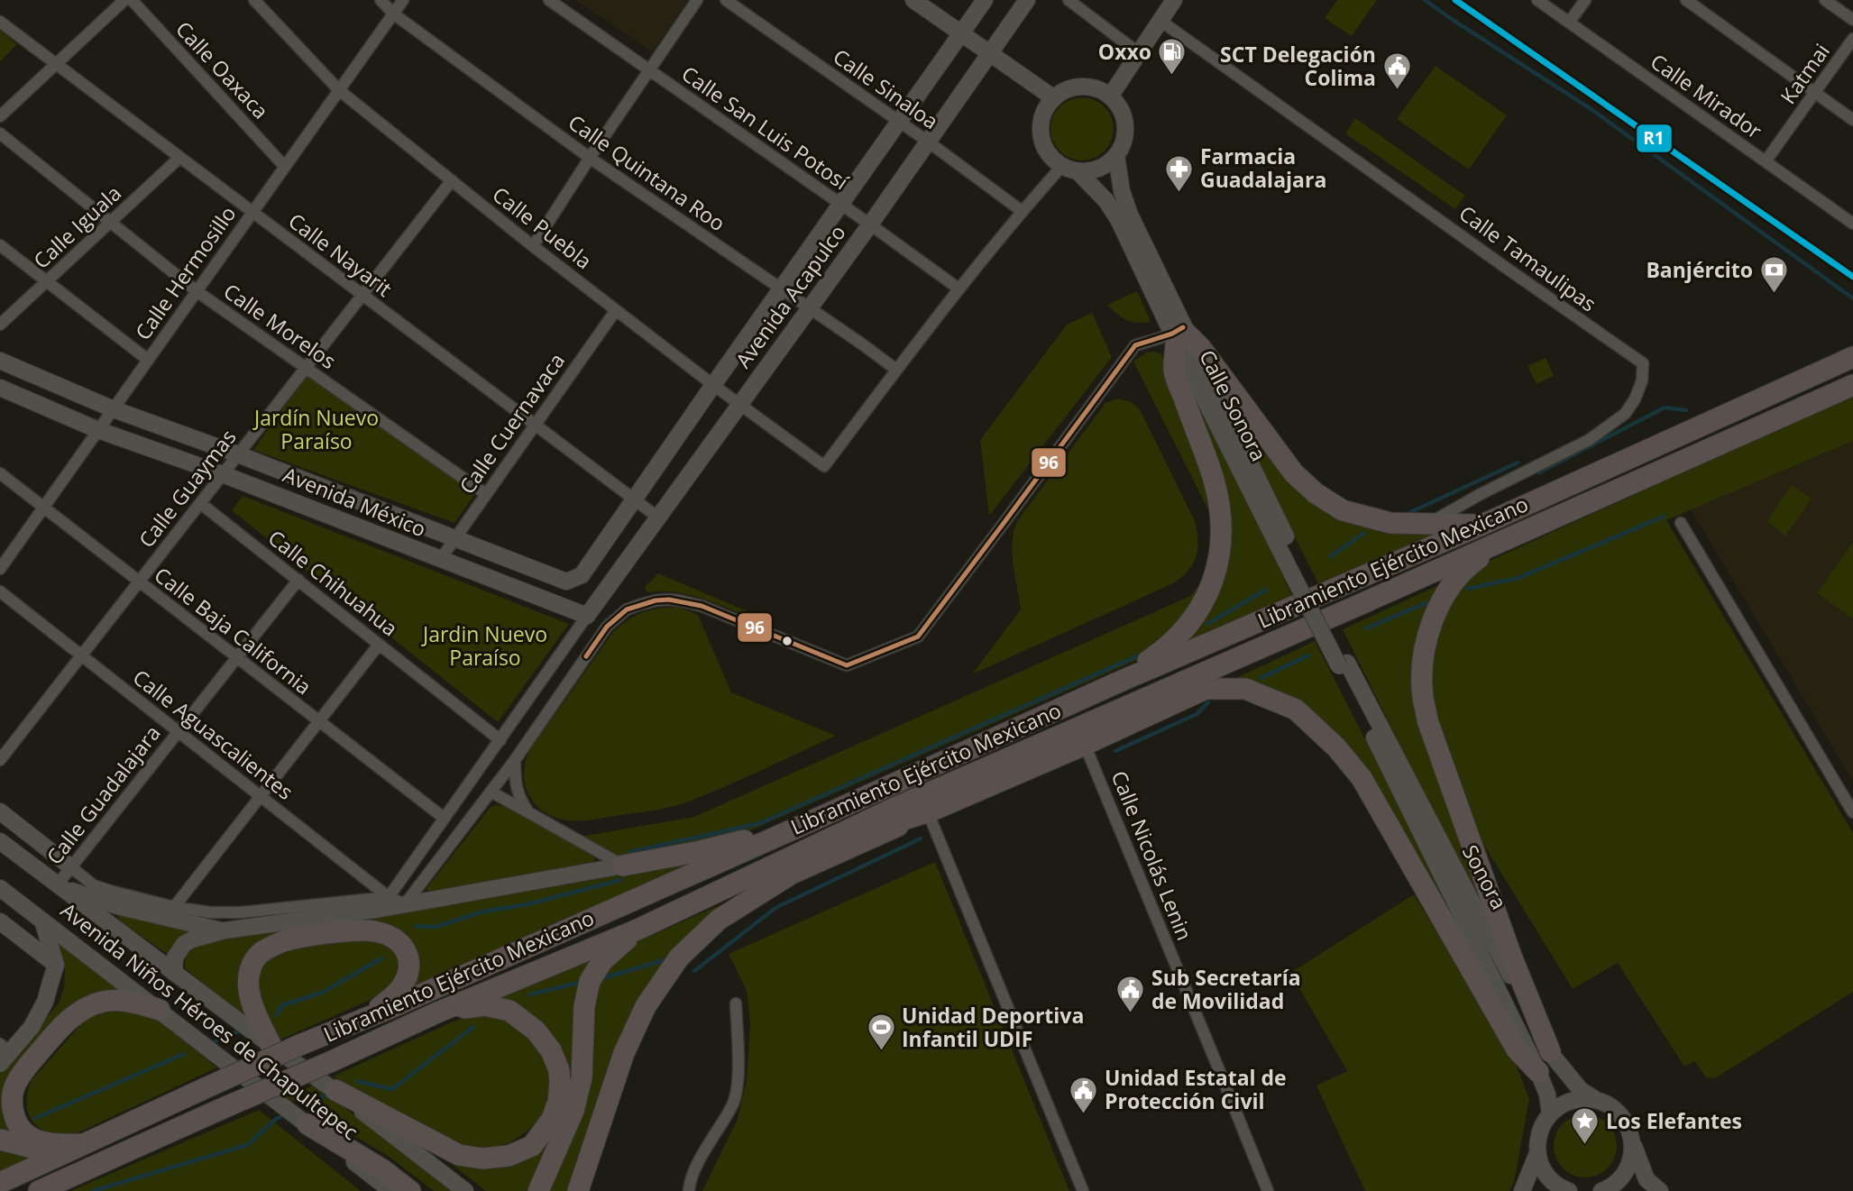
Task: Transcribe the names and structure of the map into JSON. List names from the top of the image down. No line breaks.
{"streets":{"highway":["Libramiento Ejército Mexicano"],"street":["Calle Oaxaca","Katmai","Calle Sinaloa","Calle Mirador","Calle San Luis Potosí","Calle Quintana Roo","Calle Iguala","Calle Puebla","Calle Nayarit","Calle Tamaulipas","Calle Hermosillo","Avenida Acapulco","Calle Morelos","Calle Sonora","Calle Cuernavaca","Calle Guaymas","Avenida México","Calle Chihuahua","Calle Baja California","Calle Aguascalientes","Calle Guadalajara","Calle Nicolás Lenin","Sonora","Avenida Niños Héroes de Chapultepec"]},"crossings":[["Calle Oaxaca","Calle Hermosillo"],["Katmai","Calle Mirador"],["Calle Sinaloa","Avenida Acapulco"],["Calle San Luis Potosí","Avenida Acapulco"],["Calle Quintana Roo","Calle Puebla"],["Calle Quintana Roo","Calle Hermosillo"],["Calle Quintana Roo","Avenida Acapulco"],["Calle Iguala","Calle Nayarit"],["Calle Iguala","Calle Morelos"],["Calle Puebla","Calle Hermosillo"],["Calle Puebla","Avenida Acapulco"],["Calle Puebla","Calle Cuernavaca"],["Calle Puebla","Calle Guaymas"],["Calle Nayarit","Calle Hermosillo"],["Calle Nayarit","Avenida Acapulco"],["Calle Nayarit","Calle Cuernavaca"],["Calle Nayarit","Calle Guaymas"],["Calle Hermosillo","Calle Morelos"],["Calle Hermosillo","Avenida México"],["Calle Hermosillo","Calle Baja California"],["Avenida Acapulco","Avenida México"],["Calle Morelos","Calle Cuernavaca"],["Calle Morelos","Calle Guaymas"],["Calle Sonora","Sonora"],["Calle Cuernavaca","Avenida México"],["Calle Guaymas","Avenida México"],["Calle Guaymas","Calle Chihuahua"],["Calle Guaymas","Calle Baja California"],["Calle Guaymas","Calle Aguascalientes"],["Calle Chihuahua","Calle Guadalajara"],["Calle Baja California","Calle Guadalajara"],["Calle Aguascalientes","Calle Guadalajara"],["Calle Guadalajara","Avenida Niños Héroes de Chapultepec"]],"parks":["Jardín Nuevo Paraíso","Jardin Nuevo Paraíso"],"places":{"fuel station":["Oxxo"],"public building":["SCT Delegación Colima","Sub Secretaría de Movilidad","Unidad Estatal de Protección Civil"],"pharmacy":["Farmacia Guadalajara"],"bank":["Banjército"],"sports":["Unidad Deportiva Infantil UDIF"],"place":["Los Elefantes"]},"lines":["transit line R1","transit line 96"]}
